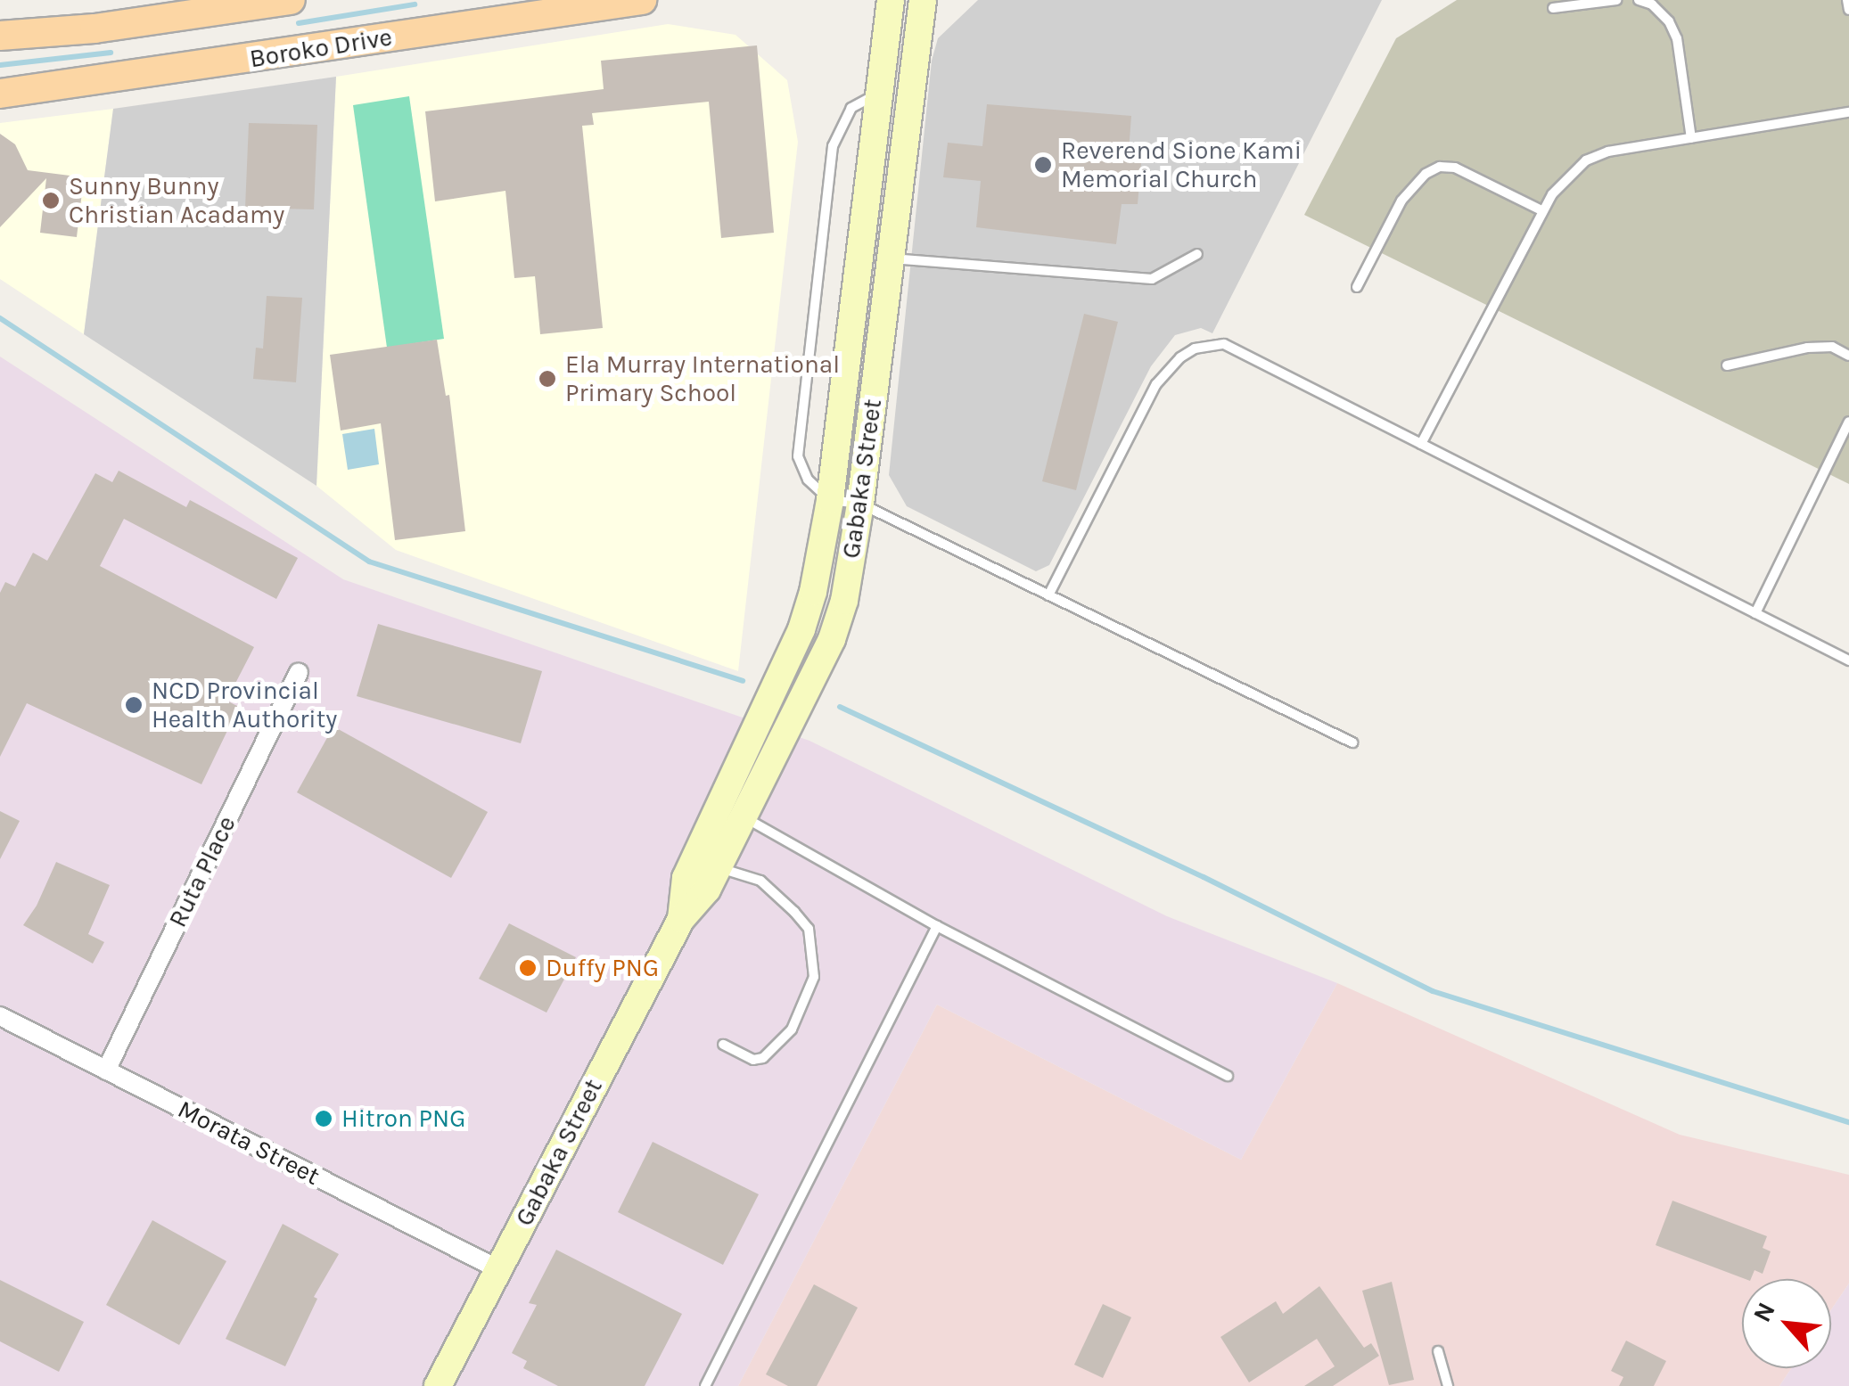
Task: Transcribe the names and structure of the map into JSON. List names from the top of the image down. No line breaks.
{"streets":{"main road":["Boroko Drive"],"street":["Gabaka Street","Ruta Place","Morata Street"]},"crossings":[["Gabaka Street","Morata Street"],["Ruta Place","Morata Street"]],"places":["Reverend Sione Kami Memorial Church","Sunny Bunny Christian Acadamy","Ela Murray International Primary School","NCD Provincial Health Authority","Duffy PNG","Hitron PNG"],"north":"top left"}
